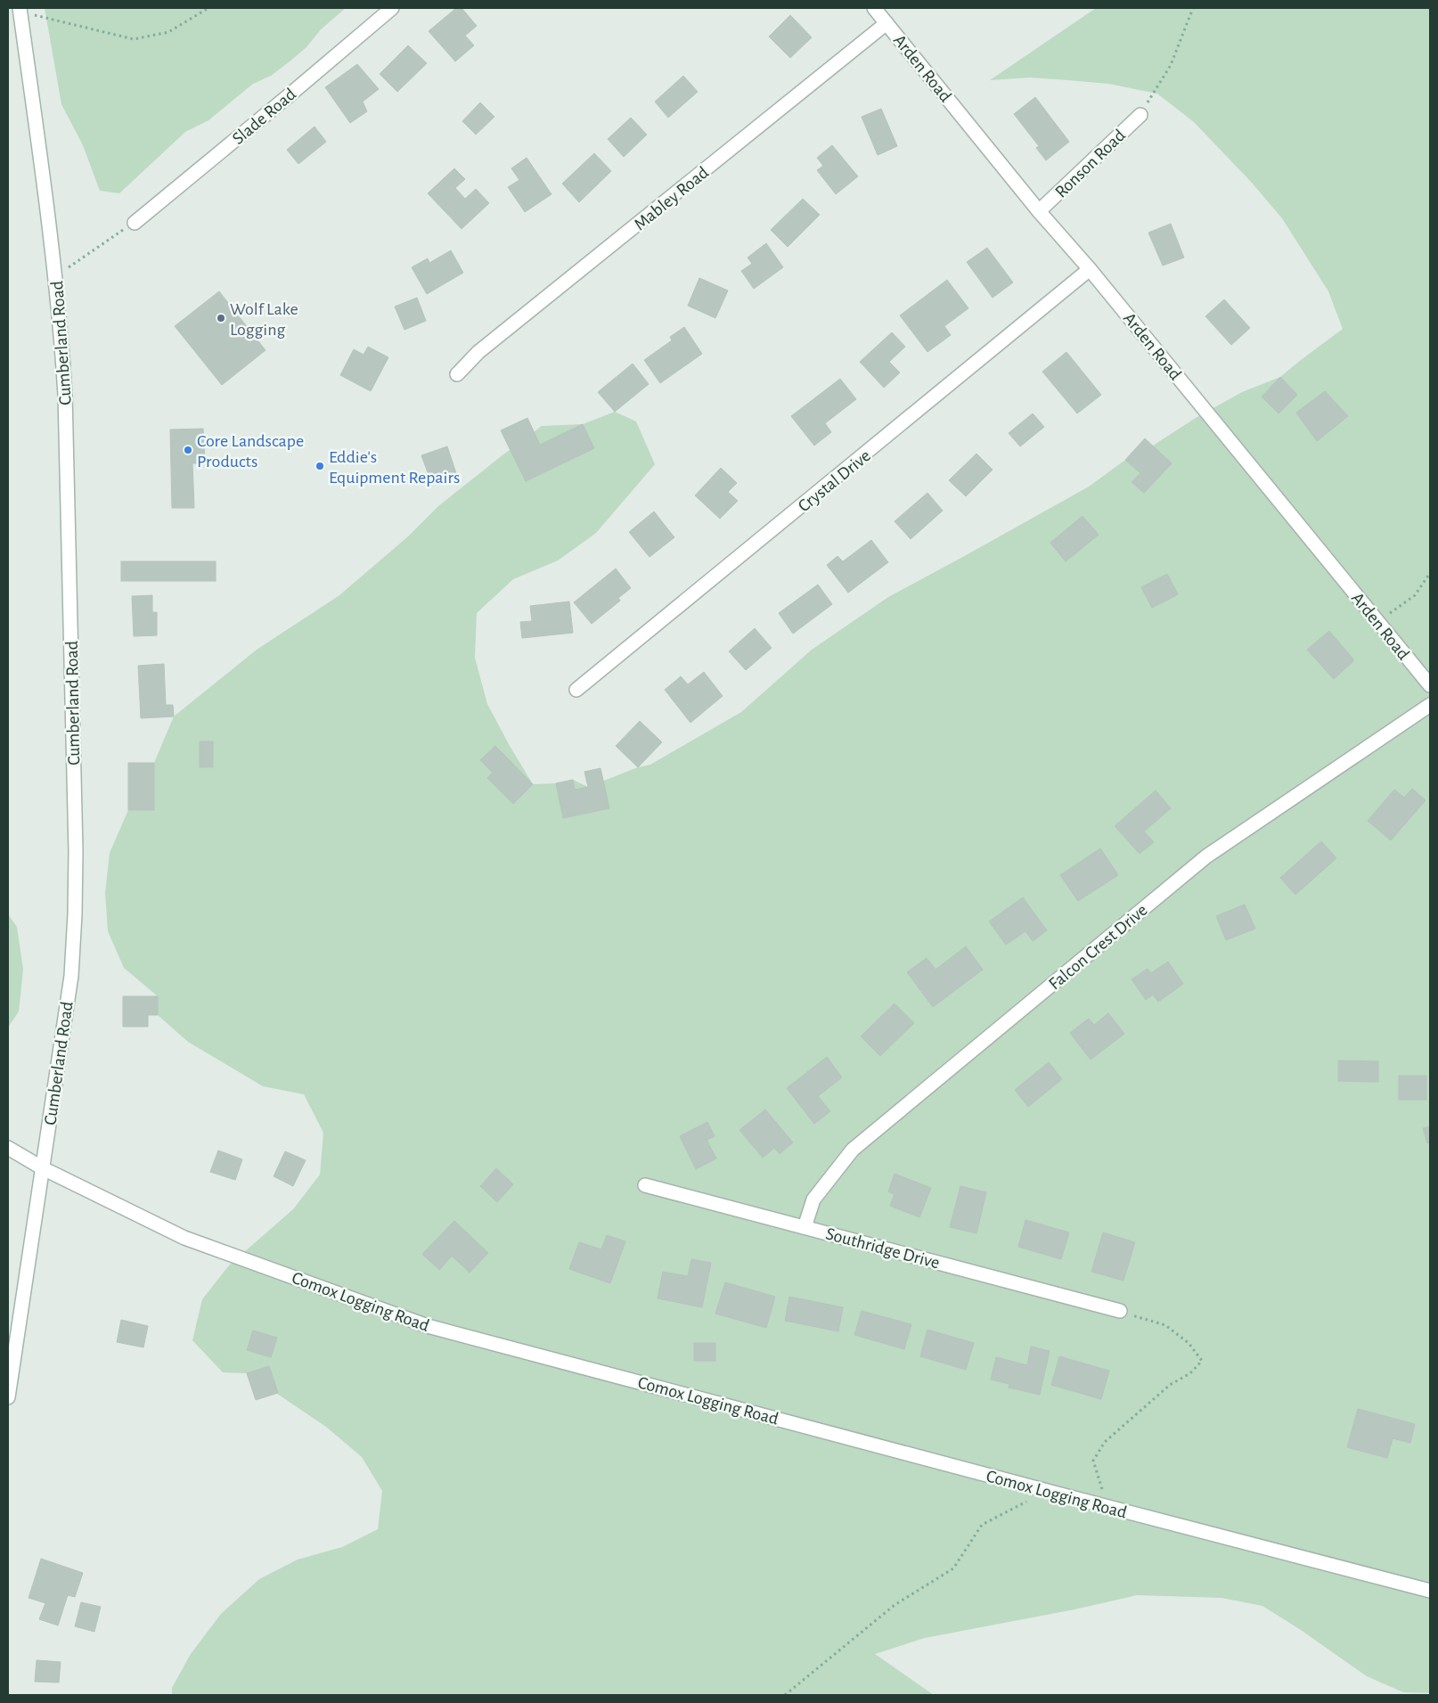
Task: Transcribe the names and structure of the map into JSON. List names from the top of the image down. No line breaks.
{"streets":{"street":["Arden Road","Slade Road","Ronson Road","Mabley Road","Cumberland Road","Crystal Drive","Falcon Crest Drive","Southridge Drive","Comox Logging Road"]},"crossings":[["Arden Road","Ronson Road"],["Arden Road","Mabley Road"],["Arden Road","Crystal Drive"],["Cumberland Road","Comox Logging Road"],["Falcon Crest Drive","Southridge Drive"]],"places":["Wolf Lake Logging","Core Landscape Products","Eddie's Equipment Repairs"]}
